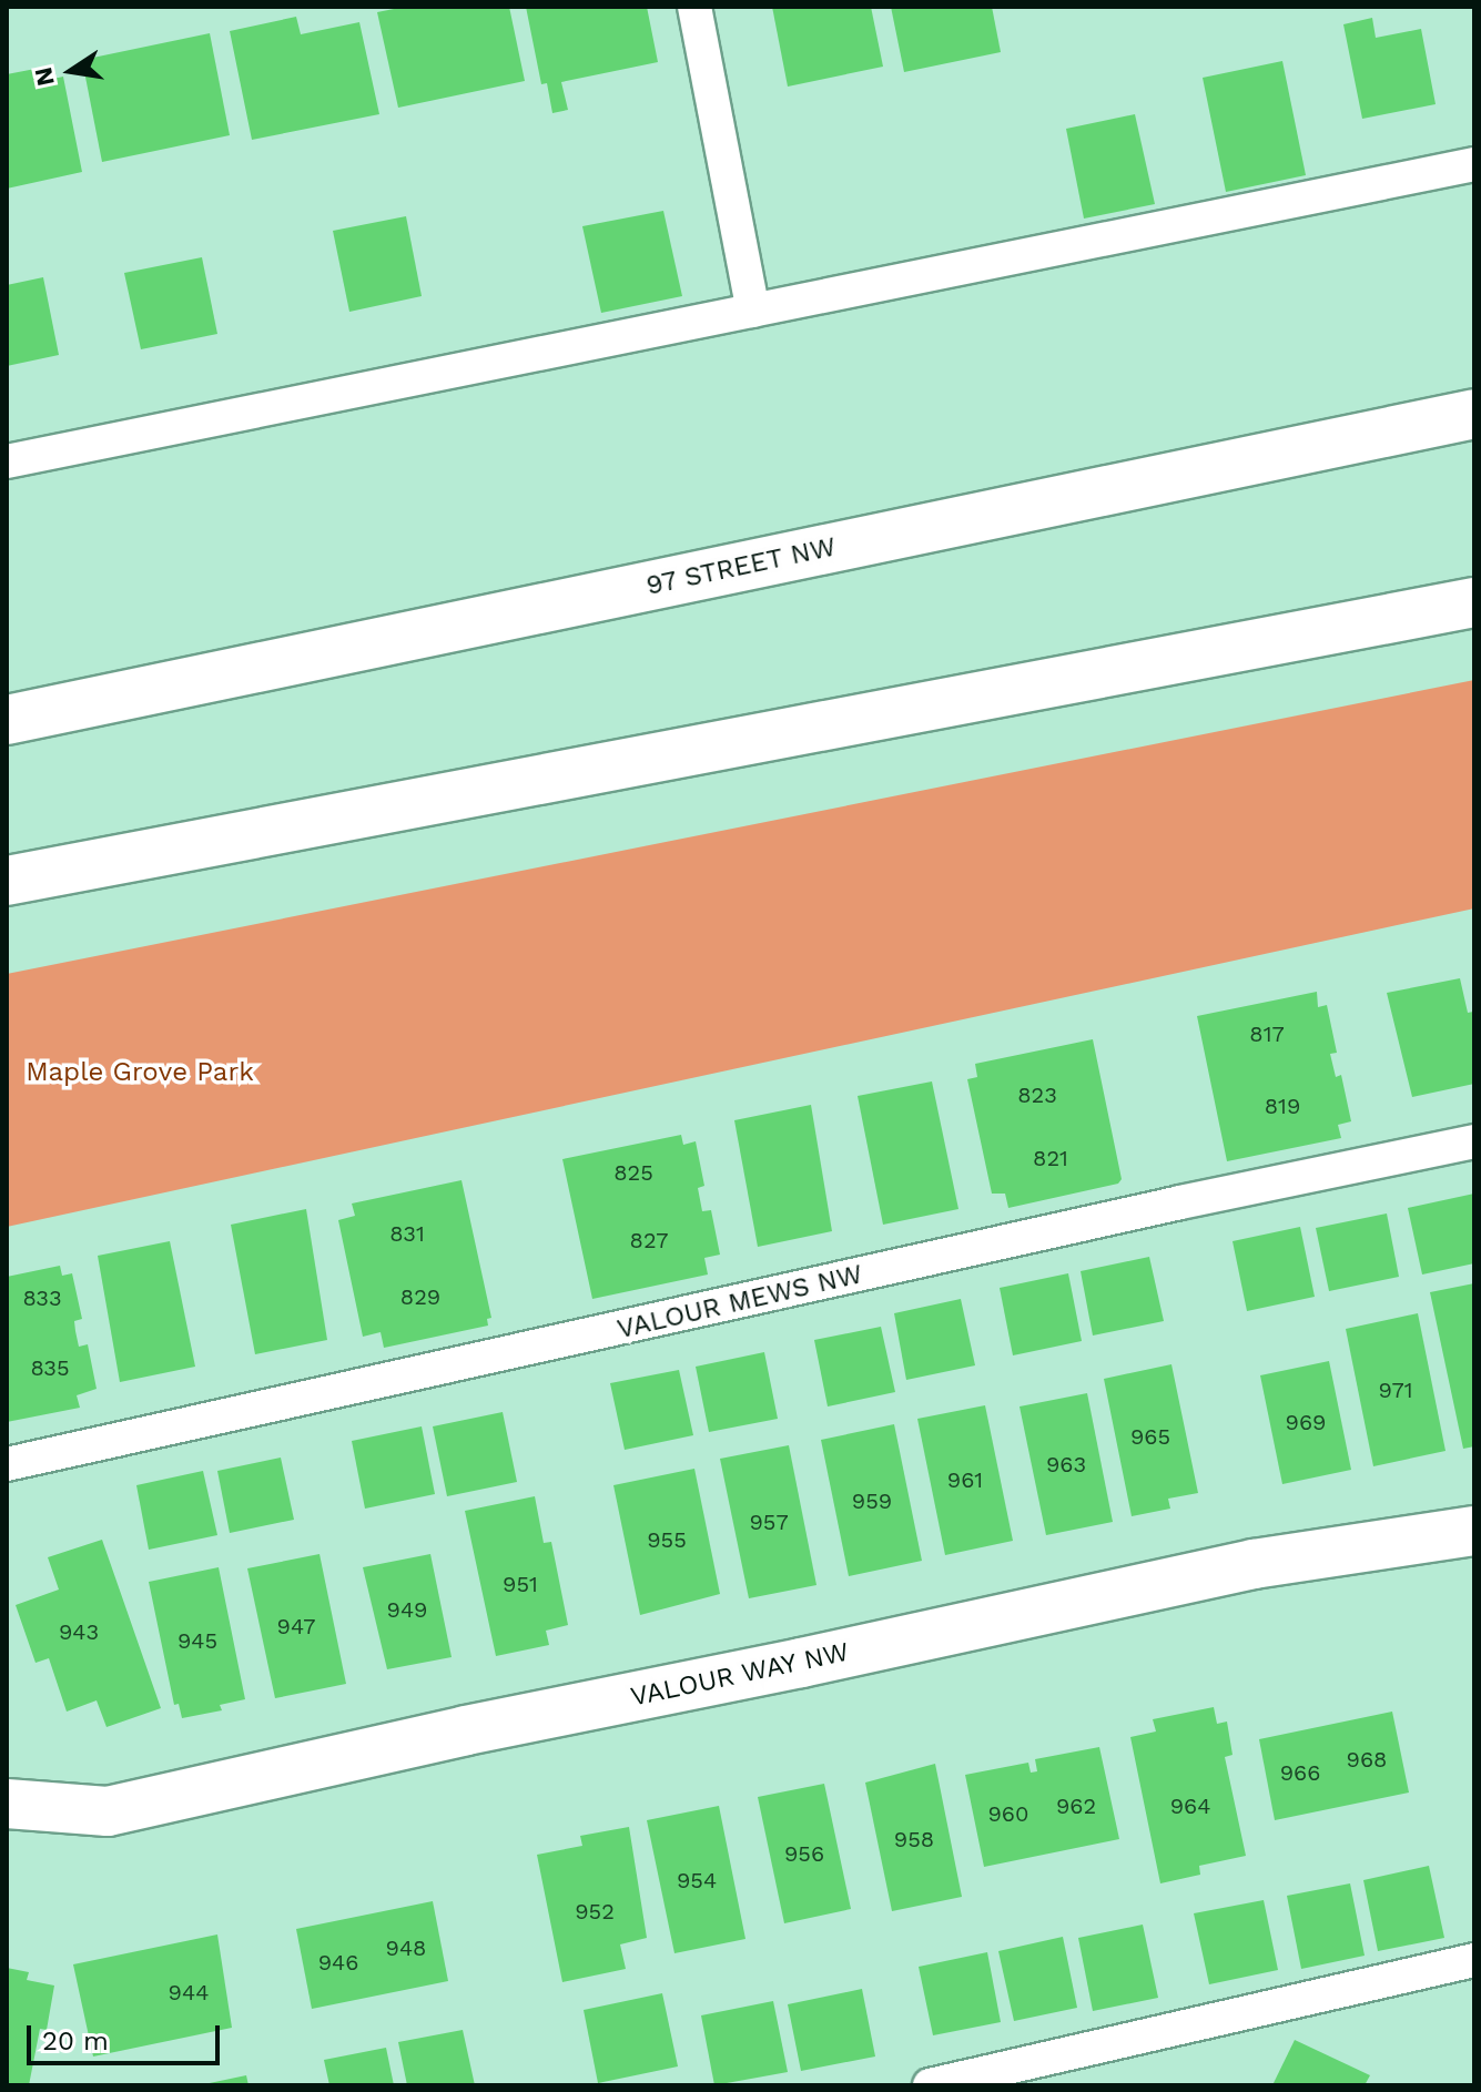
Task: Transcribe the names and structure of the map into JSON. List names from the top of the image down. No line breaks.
{"streets":{"main road":["97 STREET NW","VALOUR WAY NW"],"lane":["VALOUR MEWS NW"]},"parks":["Maple Grove Park"],"house_numbers":["817","823","819","821","825","831","827","829","833","835","971","969","965","963","961","959","957","955","951","949","947","943","945","968","966","962","964","960","958","956","954","952","948","946","944"],"scale_bar":"20 m","north":"left"}
